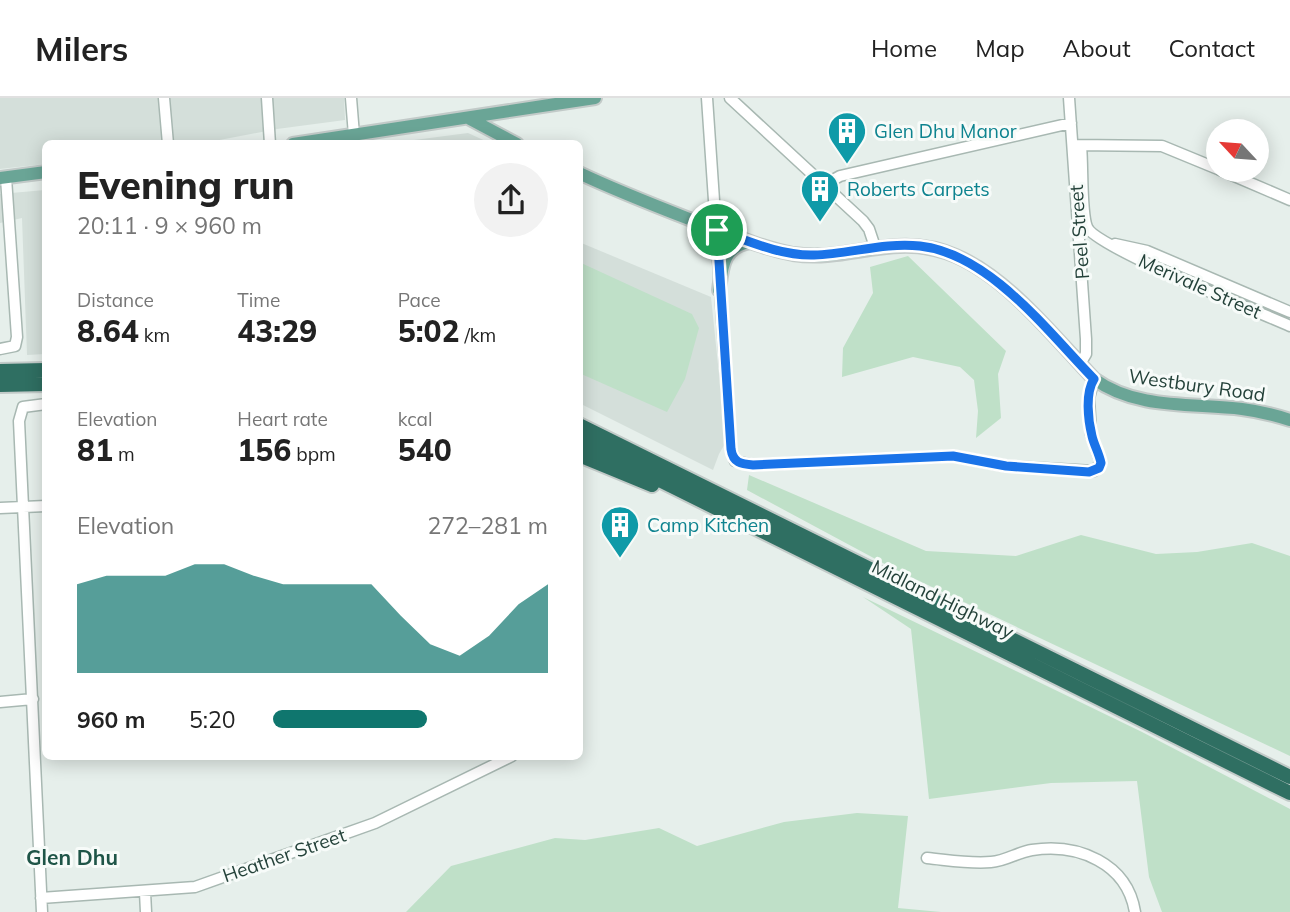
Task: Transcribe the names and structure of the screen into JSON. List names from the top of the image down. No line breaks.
{"streets":{"highway":["Midland Highway"],"main road":["Westbury Road"],"street":["Peel Street","Merivale Street","Heather Street"]},"crossings":[["Peel Street","Merivale Street"],["Peel Street","Westbury Road"]],"districts":["Glen Dhu"],"places":{"building":["Glen Dhu Manor","Roberts Carpets","Camp Kitchen"]},"north":"top left","page":{"header":"Milers","nav":["Home","Map","About","Contact"],"heading":["Evening run","20:11 · 9 × 960 m"],"stats":[["Distance","8.64 km"],["Time","43:29"],["Pace","5:02 /km"],["Elevation","81 m"],["Heart rate","156 bpm"],["kcal","540"]],"chart":["Elevation","272–281 m"],"list":[{"name":"960 m","note":"5:20"}]}}
